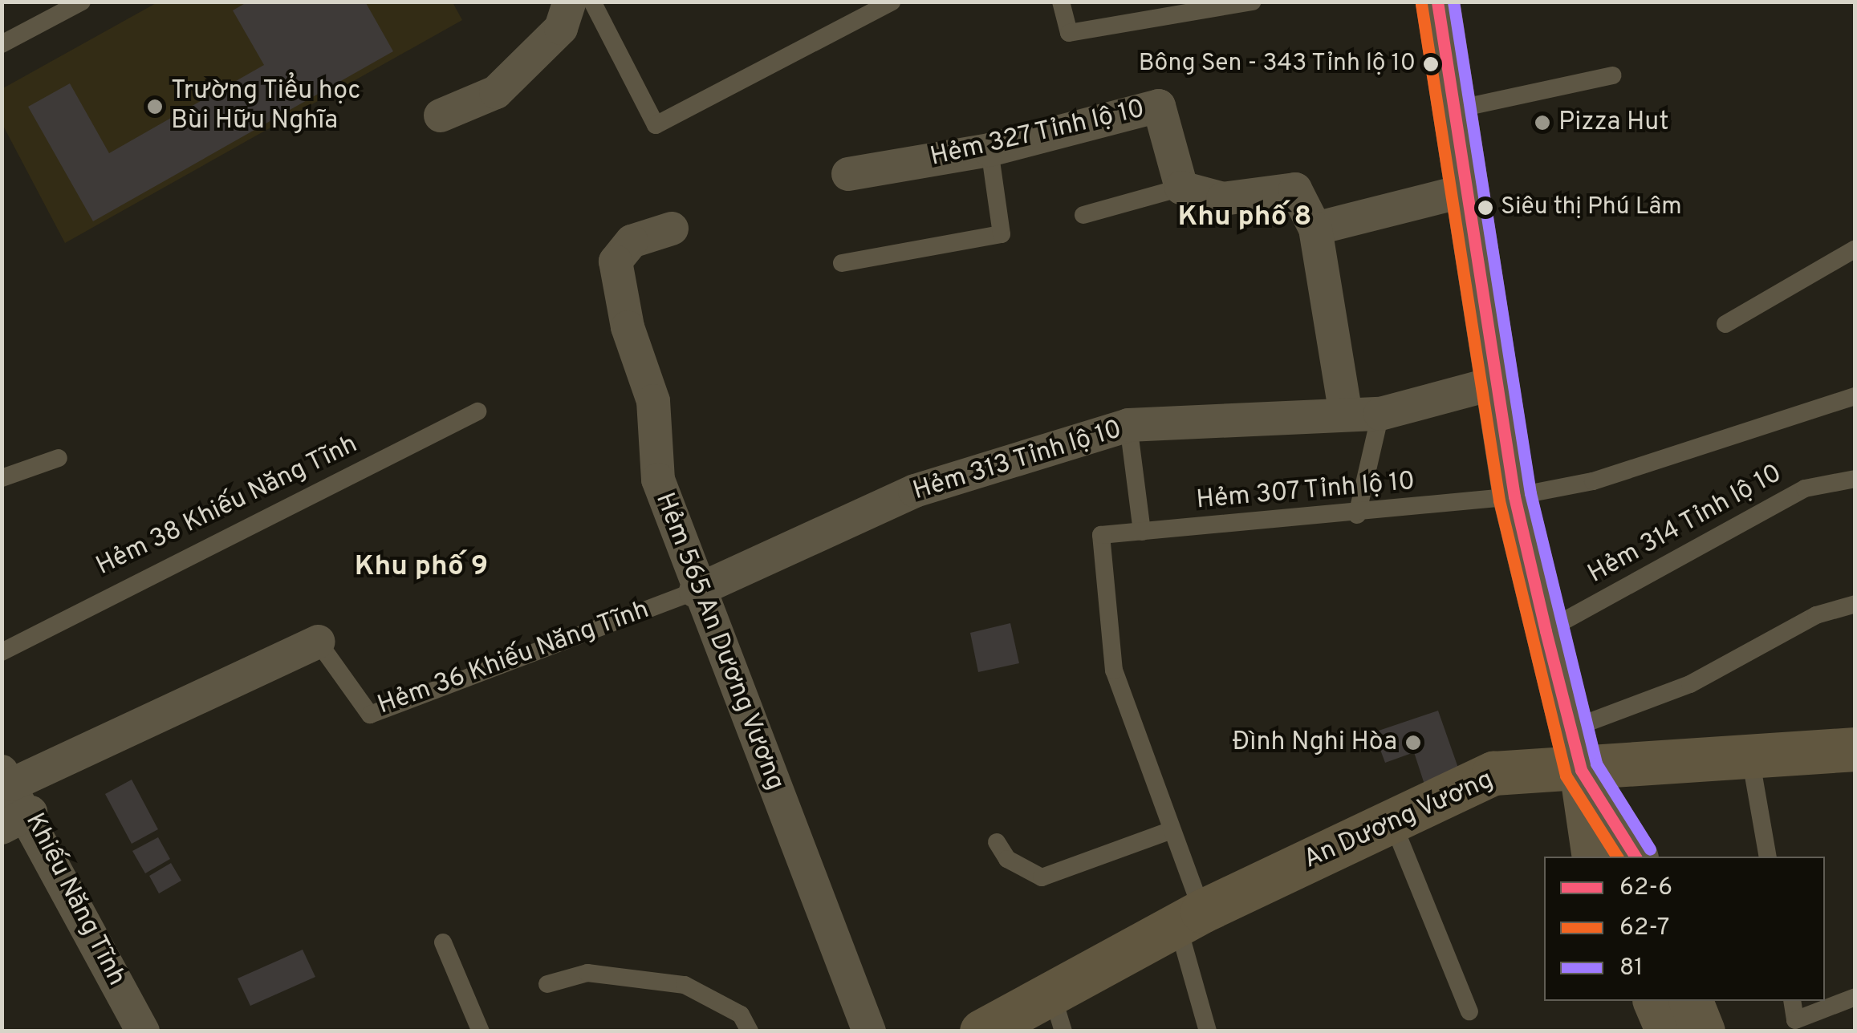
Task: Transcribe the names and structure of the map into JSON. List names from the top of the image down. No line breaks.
{"streets":{"main road":["An Dương Vương"],"street":["Hẻm 327 Tỉnh lộ 10","Hẻm 313 Tỉnh lộ 10","Hẻm 565 An Dương Vương","Hẻm 36 Khiếu Năng Tĩnh","Khiếu Năng Tĩnh"],"lane":["Hẻm 307 Tỉnh lộ 10","Hẻm 38 Khiếu Năng Tĩnh","Hẻm 314 Tỉnh lộ 10"]},"crossings":[["Hẻm 313 Tỉnh lộ 10","Hẻm 565 An Dương Vương"],["Hẻm 313 Tỉnh lộ 10","Hẻm 36 Khiếu Năng Tĩnh"],["Hẻm 565 An Dương Vương","Hẻm 36 Khiếu Năng Tĩnh"],["Hẻm 36 Khiếu Năng Tĩnh","Khiếu Năng Tĩnh"]],"districts":["Khu phố 8","Khu phố 9"],"places":["Bông Sen - 343 Tỉnh lộ 10","Trường Tiểu học Bùi Hữu Nghĩa","Pizza Hut","Siêu thị Phú Lâm","Đình Nghi Hòa"],"lines":["transit line 62-6","transit line 81","transit line 62-7"],"legend":["62-6","62-7","81"]}
